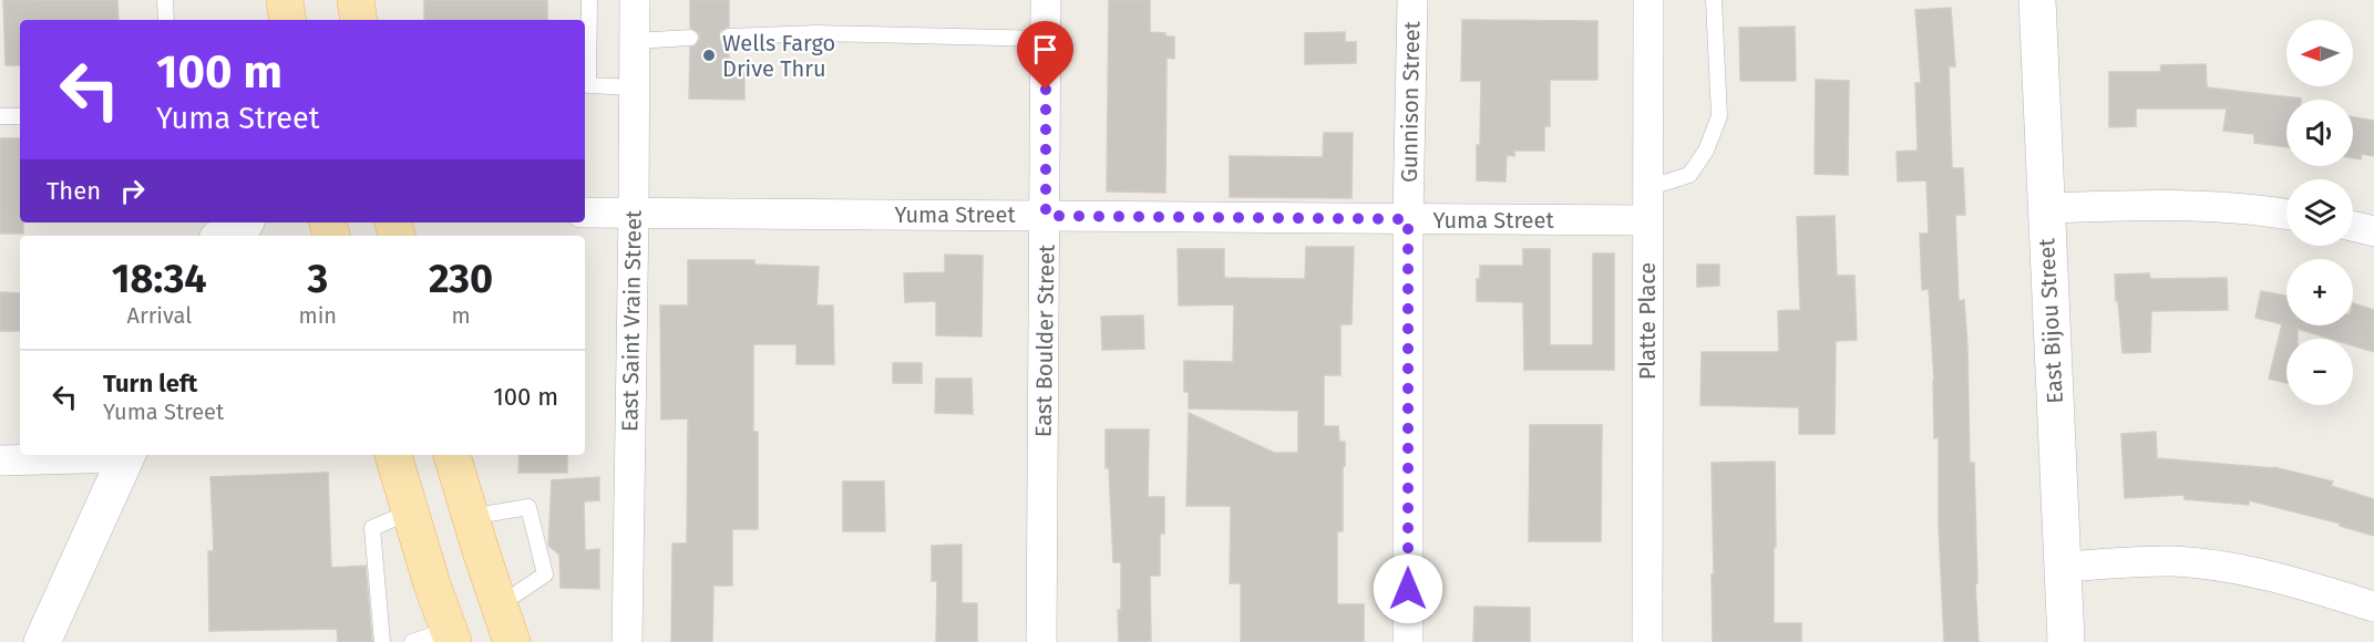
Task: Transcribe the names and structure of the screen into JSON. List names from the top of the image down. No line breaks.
{"streets":{"street":["Gunnison Street","Yuma Street","East Saint Vrain Street","Platte Place","East Bijou Street","East Boulder Street"]},"crossings":[["Gunnison Street","Yuma Street"],["Yuma Street","East Saint Vrain Street"],["Yuma Street","Platte Place"],["Yuma Street","East Boulder Street"]],"places":["Wells Fargo Drive Thru"],"north":"left","page":{"map_buttons":["+","−"],"turn":["100 m","Yuma Street"],"then":"Then","eta":["18:34","Arrival","3","min","230","m"],"list":[{"name":"Turn left","note":"Yuma Street","value":"100 m"}]}}
